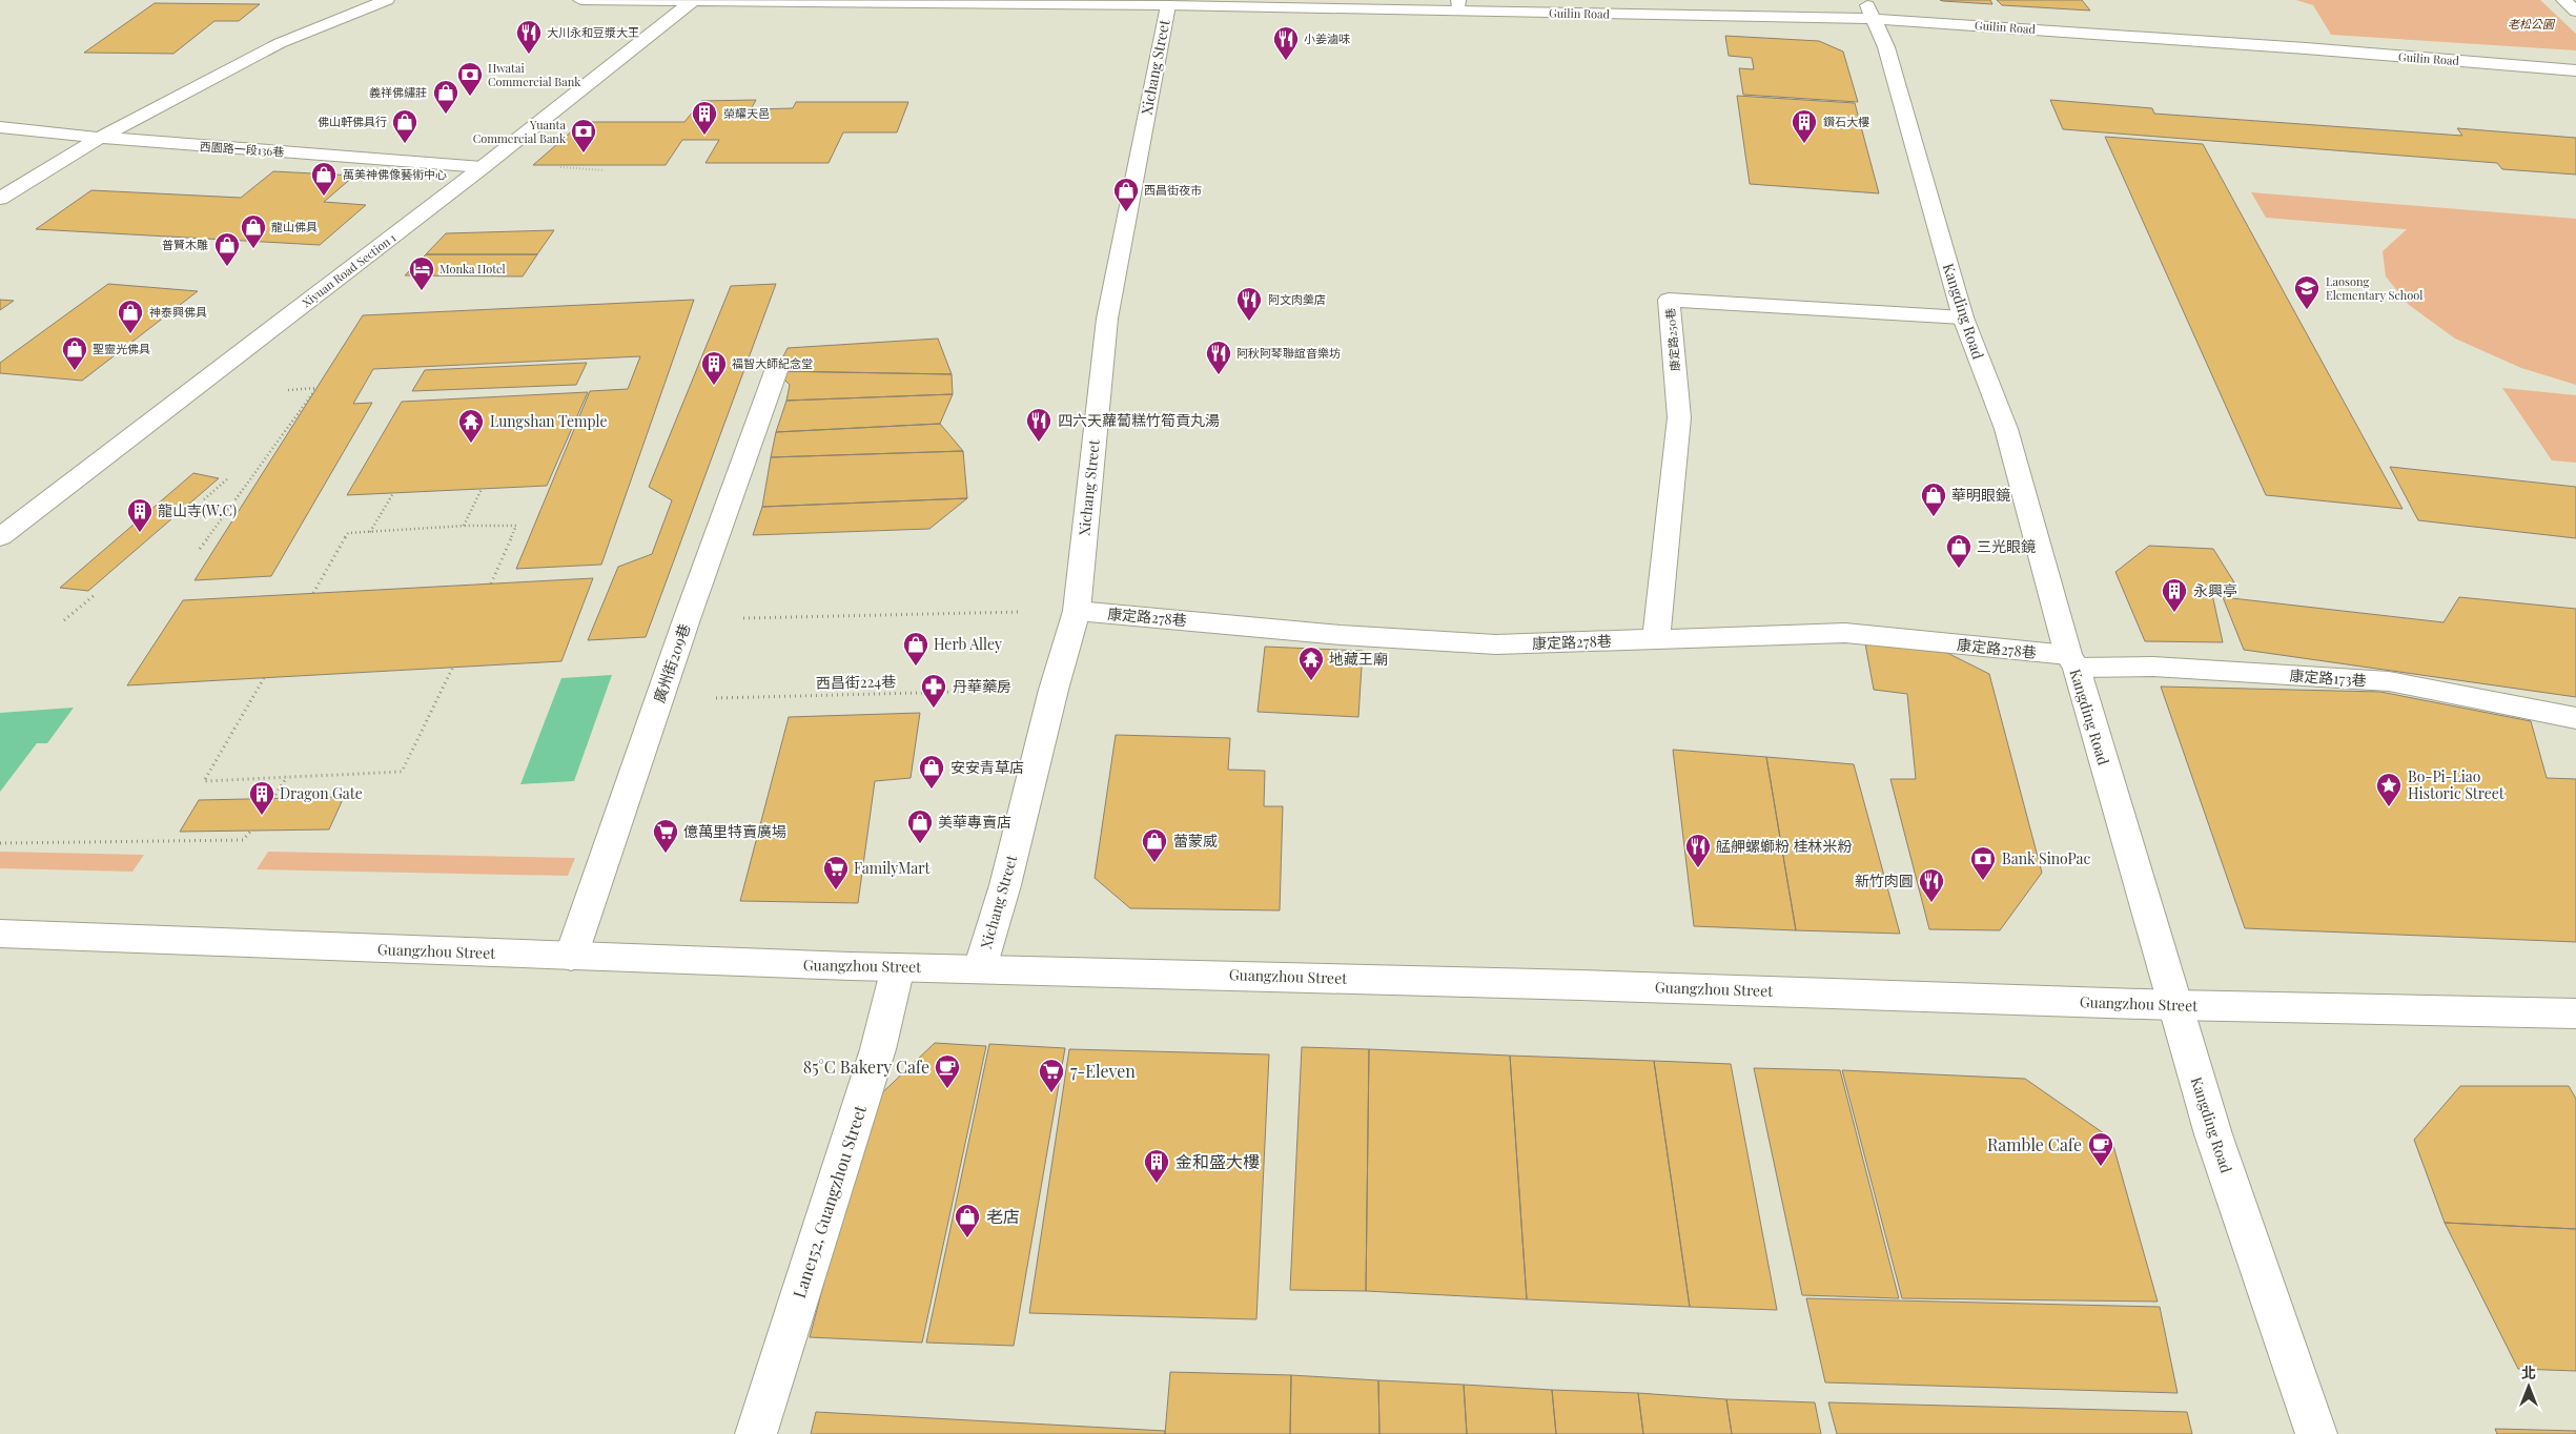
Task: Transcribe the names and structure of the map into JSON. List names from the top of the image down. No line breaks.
{"streets":{"street":["Guilin Road","Xichang Street","西園路一段136巷","Xiyuan Road Section 1","Kangding Road","康定路250巷","康定路278巷","廣州街209巷","康定路173巷","Guangzhou Street","Lane152, Guangzhou Street"],"path":["西昌街224巷"]},"crossings":[["Guilin Road","Xichang Street"],["Guilin Road","Xiyuan Road Section 1"],["Guilin Road","Kangding Road"],["Xichang Street","康定路278巷"],["Xichang Street","西昌街224巷"],["Xichang Street","Guangzhou Street"],["西園路一段136巷","Xiyuan Road Section 1"],["Kangding Road","康定路250巷"],["Kangding Road","康定路278巷"],["Kangding Road","康定路173巷"],["Kangding Road","Guangzhou Street"],["康定路250巷","康定路278巷"],["康定路278巷","康定路173巷"],["廣州街209巷","西昌街224巷"],["廣州街209巷","Guangzhou Street"],["Guangzhou Street","Lane152, Guangzhou Street"]],"parks":["老松公園"],"places":{"restaurant":["大川永和豆漿大王","小姜滷味","阿文肉羹店","阿秋阿琴聯誼音樂坊","四六天蘿蔔糕竹筍貢丸湯","艋舺螺螄粉 桂林米粉","新竹肉圓"],"bank":["Hwatai Commercial Bank","Yuanta Commercial Bank","Bank SinoPac"],"shop":["義祥佛繡莊","佛山軒佛具行","萬美神佛像藝術中心","西昌街夜市","龍山佛具","普賢木雕","神泰興佛具","聖靈光佛具","華明眼鏡","三光眼鏡","Herb Alley","安安青草店","美華專賣店","蕾蒙威","老店"],"building":["榮耀天邑","鑽石大樓","福智大師紀念堂","龍山寺(W.C)","永興亭","Dragon Gate","金和盛大樓"],"hotel":["Monka Hotel"],"school or university":["Laosong Elementary School"],"temple":["Lungshan Temple","地藏王廟"],"pharmacy":["丹華藥房"],"place":["Bo-Pi-Liao Historic Street"],"supermarket":["億萬里特賣廣場","FamilyMart","7-Eleven"],"cafe":["85°C Bakery Cafe","Ramble Cafe"]},"north":"top"}
